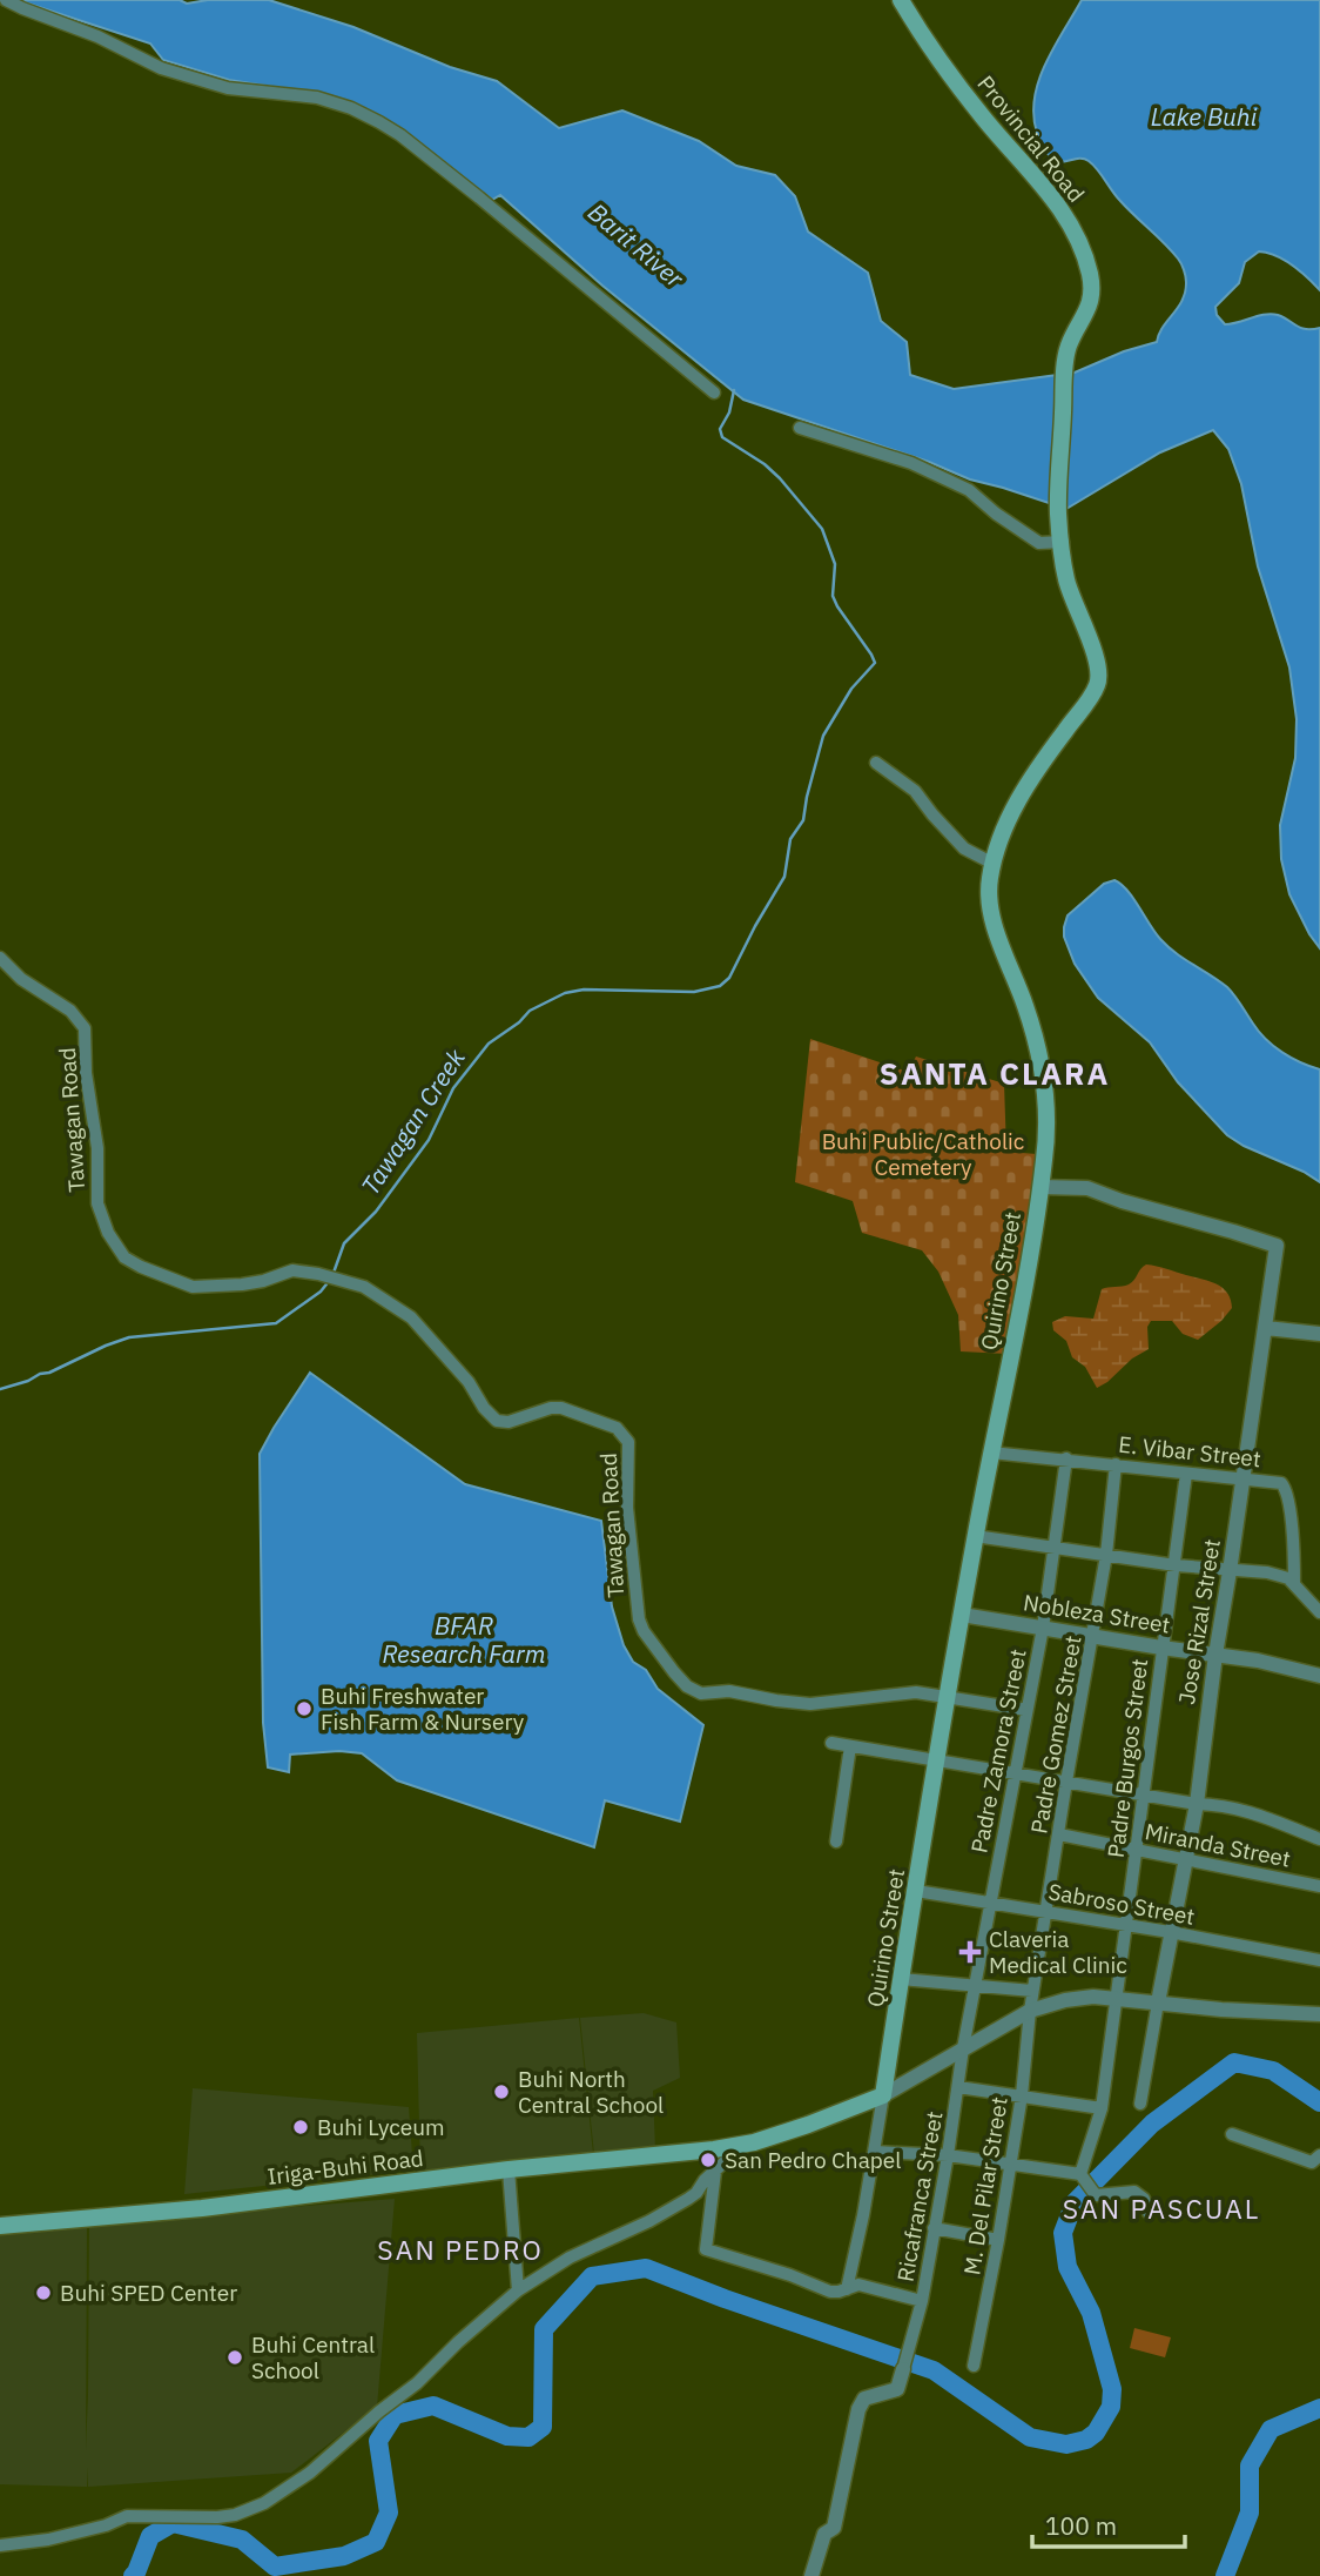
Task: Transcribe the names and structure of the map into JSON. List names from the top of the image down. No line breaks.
{"streets":{"main road":["Provincial Road","Quirino Street","Iriga-Buhi Road"],"street":["Tawagan Road","E. Vibar Street","Nobleza Street","Jose Rizal Street","Padre Gomez Street","Padre Zamora Street","Padre Burgos Street","Miranda Street","Sabroso Street","M. Del Pilar Street","Ricafranca Street"]},"crossings":[["Provincial Road","Quirino Street"],["Tawagan Road","Quirino Street"],["Tawagan Road","Padre Zamora Street"],["Quirino Street","E. Vibar Street"],["Quirino Street","Nobleza Street"],["Quirino Street","Jose Rizal Street"],["Quirino Street","Sabroso Street"],["Quirino Street","Iriga-Buhi Road"],["E. Vibar Street","Jose Rizal Street"],["E. Vibar Street","Padre Gomez Street"],["E. Vibar Street","Padre Zamora Street"],["E. Vibar Street","Padre Burgos Street"],["Nobleza Street","Jose Rizal Street"],["Nobleza Street","Padre Gomez Street"],["Nobleza Street","Padre Zamora Street"],["Nobleza Street","Padre Burgos Street"],["Jose Rizal Street","Miranda Street"],["Jose Rizal Street","Sabroso Street"],["Padre Gomez Street","Miranda Street"],["Padre Gomez Street","Sabroso Street"],["Padre Gomez Street","M. Del Pilar Street"],["Padre Zamora Street","Sabroso Street"],["Padre Zamora Street","Ricafranca Street"],["Padre Burgos Street","Miranda Street"],["Padre Burgos Street","Sabroso Street"]],"districts":["SANTA CLARA","SAN PASCUAL","SAN PEDRO"],"water":["Lake Buhi","Barit River","Tawagan Creek","BFAR Research Farm"],"parks":["Buhi Public/Catholic Cemetery"],"places":{"other":["Buhi Freshwater Fish Farm & Nursery","Buhi North Central School","Buhi Lyceum","San Pedro Chapel","Buhi SPED Center","Buhi Central School"],"health":["Claveria Medical Clinic"]},"scale_bar":"100 m"}
